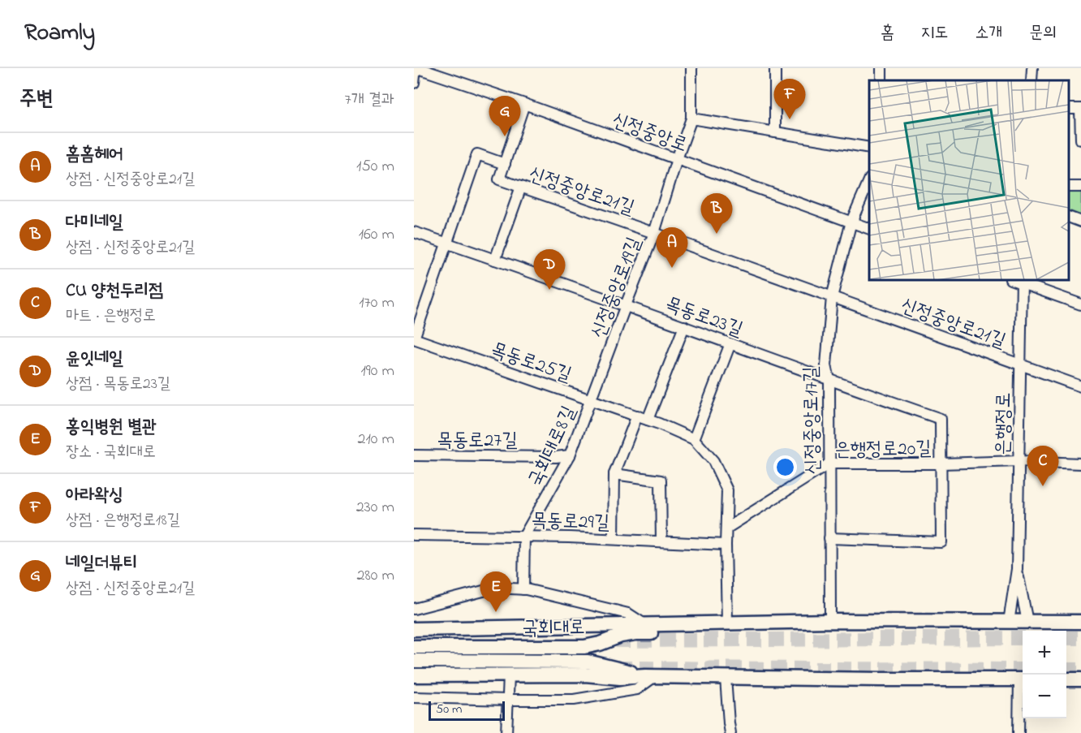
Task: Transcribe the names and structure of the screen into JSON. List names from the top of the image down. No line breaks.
{"streets":{"main road":["국회대로"],"street":["신정중앙로","신정중앙로21길","신정중앙로19길","목동로23길","목동로25길","신정중앙로17길","은행정로","목동로27길","국회대로8길","은행정로20길","목동로29길"]},"crossings":[["신정중앙로","신정중앙로21길"],["신정중앙로","신정중앙로19길"],["신정중앙로","신정중앙로17길"],["신정중앙로21길","신정중앙로19길"],["신정중앙로21길","목동로23길"],["신정중앙로21길","신정중앙로17길"],["신정중앙로21길","은행정로"],["신정중앙로19길","목동로23길"],["신정중앙로19길","목동로25길"],["신정중앙로19길","국회대로8길"],["목동로23길","신정중앙로17길"],["목동로23길","은행정로20길"],["목동로25길","국회대로8길"],["목동로25길","은행정로20길"],["목동로25길","목동로29길"],["목동로25길","국회대로"],["신정중앙로17길","은행정로20길"],["은행정로","은행정로20길"],["목동로27길","국회대로8길"],["국회대로8길","목동로29길"]],"scale_bar":"50 m","page":{"header":"Roamly","nav":["홈","지도","소개","문의"],"heading":["주변","7개 결과"],"pins":["F","G","B","A","D","C","E"],"list":[{"mark":"A","name":"홈홈헤어","note":"상점 · 신정중앙로21길","value":"150 m"},{"mark":"B","name":"다미네일","note":"상점 · 신정중앙로21길","value":"160 m"},{"mark":"C","name":"CU 양천두리점","note":"마트 · 은행정로","value":"170 m"},{"mark":"D","name":"윤잇네일","note":"상점 · 목동로23길","value":"190 m"},{"mark":"E","name":"홍익병원 별관","note":"장소 · 국회대로","value":"210 m"},{"mark":"F","name":"아라왁싱","note":"상점 · 은행정로18길","value":"230 m"},{"mark":"G","name":"네일더뷰티","note":"상점 · 신정중앙로21길","value":"280 m"}],"map_buttons":["+","−"],"scale":"50 m"}}
